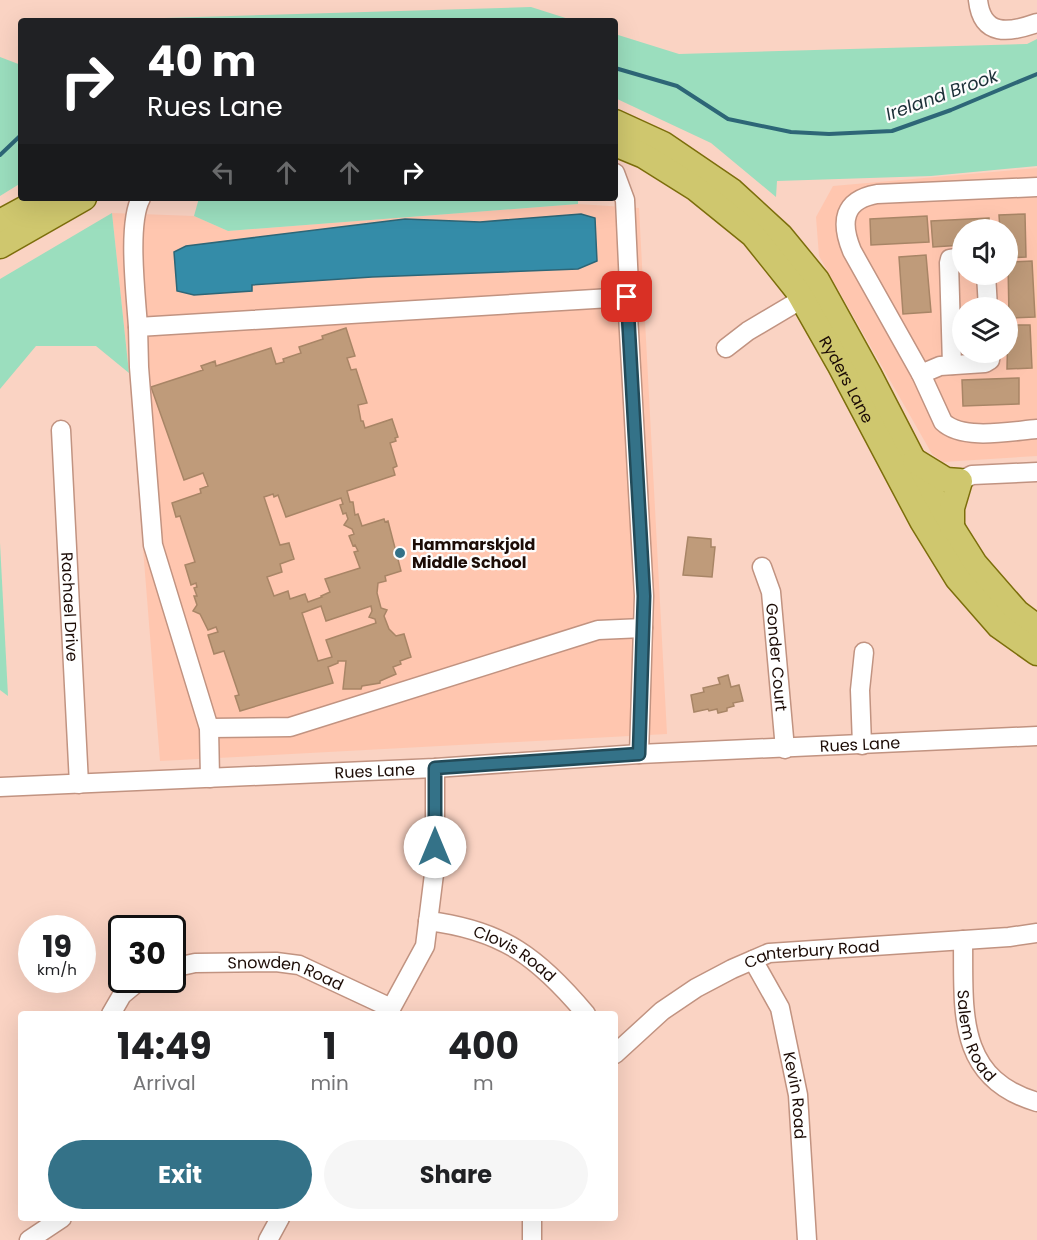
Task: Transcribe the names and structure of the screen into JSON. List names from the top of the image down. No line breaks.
{"streets":{"main road":["Ryders Lane"],"street":["Rachael Drive","Gonder Court","Rues Lane","Clovis Road","Canterbury Road","Snowden Road","Salem Road","Kevin Road"]},"crossings":[["Rachael Drive","Rues Lane"],["Gonder Court","Rues Lane"],["Canterbury Road","Salem Road"],["Canterbury Road","Kevin Road"]],"water":["Ireland Brook"],"places":["Hammarskjold Middle School"],"page":{"turn":["40 m","Rues Lane"],"speed":"19 km/h","limit":"30","eta":["14:49","Arrival","1","min","400","m"],"buttons":["Exit","Share"]}}
